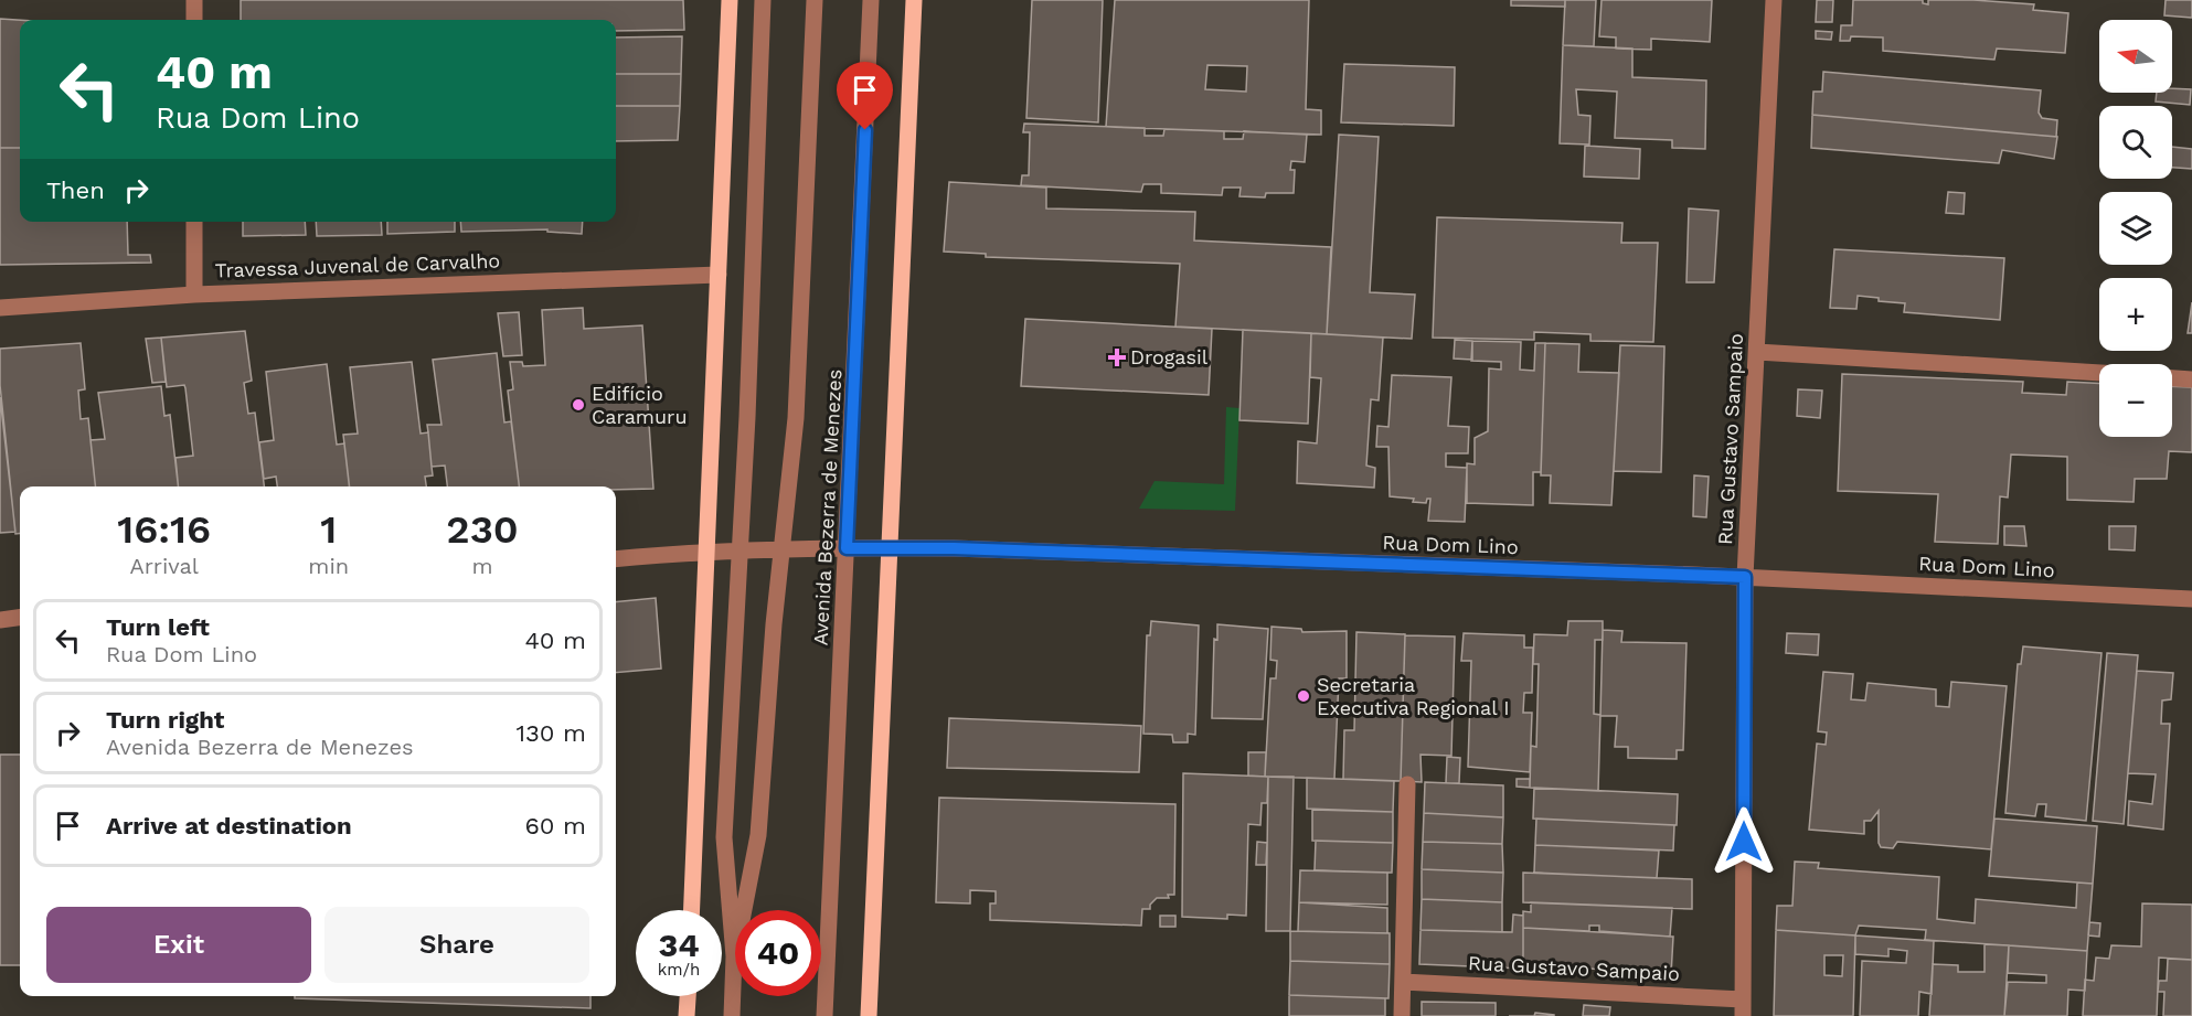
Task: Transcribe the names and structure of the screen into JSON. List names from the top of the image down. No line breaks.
{"streets":{"street":["Travessa Juvenal de Carvalho","Rua Gustavo Sampaio","Avenida Bezerra de Menezes","Rua Dom Lino"]},"crossings":[["Rua Gustavo Sampaio","Rua Dom Lino"],["Avenida Bezerra de Menezes","Rua Dom Lino"]],"places":{"health":["Drogasil"],"other":["Edifício Caramuru","Secretaria Executiva Regional I"]},"north":"left","page":{"map_buttons":["+","−"],"turn":["40 m","Rua Dom Lino"],"then":"Then","eta":["16:16","Arrival","1","min","230","m"],"list":[{"name":"Turn left","note":"Rua Dom Lino","value":"40 m"},{"name":"Turn right","note":"Avenida Bezerra de Menezes","value":"130 m"},{"name":"Arrive at destination","value":"60 m"}],"buttons":["Exit","Share"],"speed":"34 km/h","limit":"40"}}
